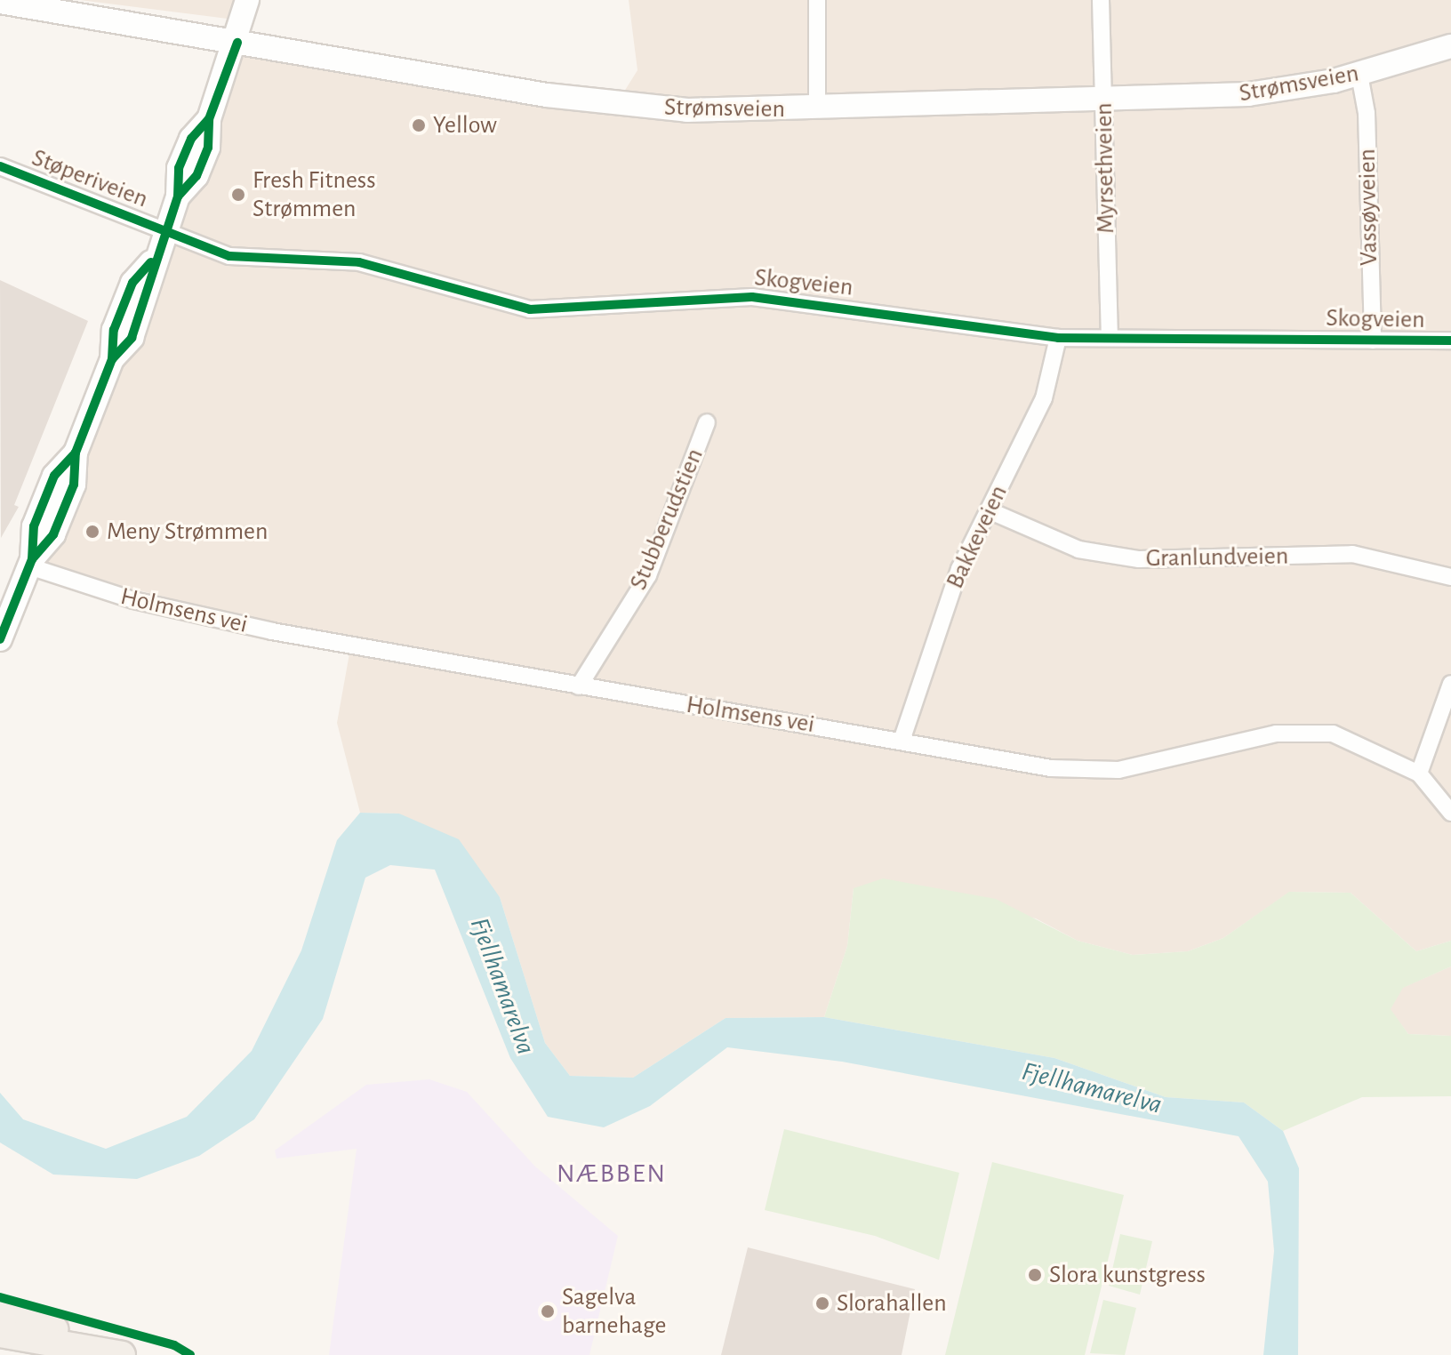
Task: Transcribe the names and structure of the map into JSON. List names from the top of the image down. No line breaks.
{"streets":{"main road":["Strømsveien"],"street":["Myrsethveien","Støperiveien","Vassøyveien","Skogveien","Stubberudstien","Bakkeveien","Granlundveien","Holmsens vei"]},"crossings":[["Strømsveien","Myrsethveien"],["Strømsveien","Vassøyveien"],["Myrsethveien","Skogveien"],["Støperiveien","Skogveien"],["Vassøyveien","Skogveien"],["Skogveien","Bakkeveien"],["Stubberudstien","Holmsens vei"],["Bakkeveien","Granlundveien"],["Bakkeveien","Holmsens vei"]],"districts":["NÆBBEN"],"water":["Fjellhamarelva"],"places":["Yellow","Fresh Fitness Strømmen","Meny Strømmen","Slora kunstgress","Slorahallen","Sagelva barnehage"]}
